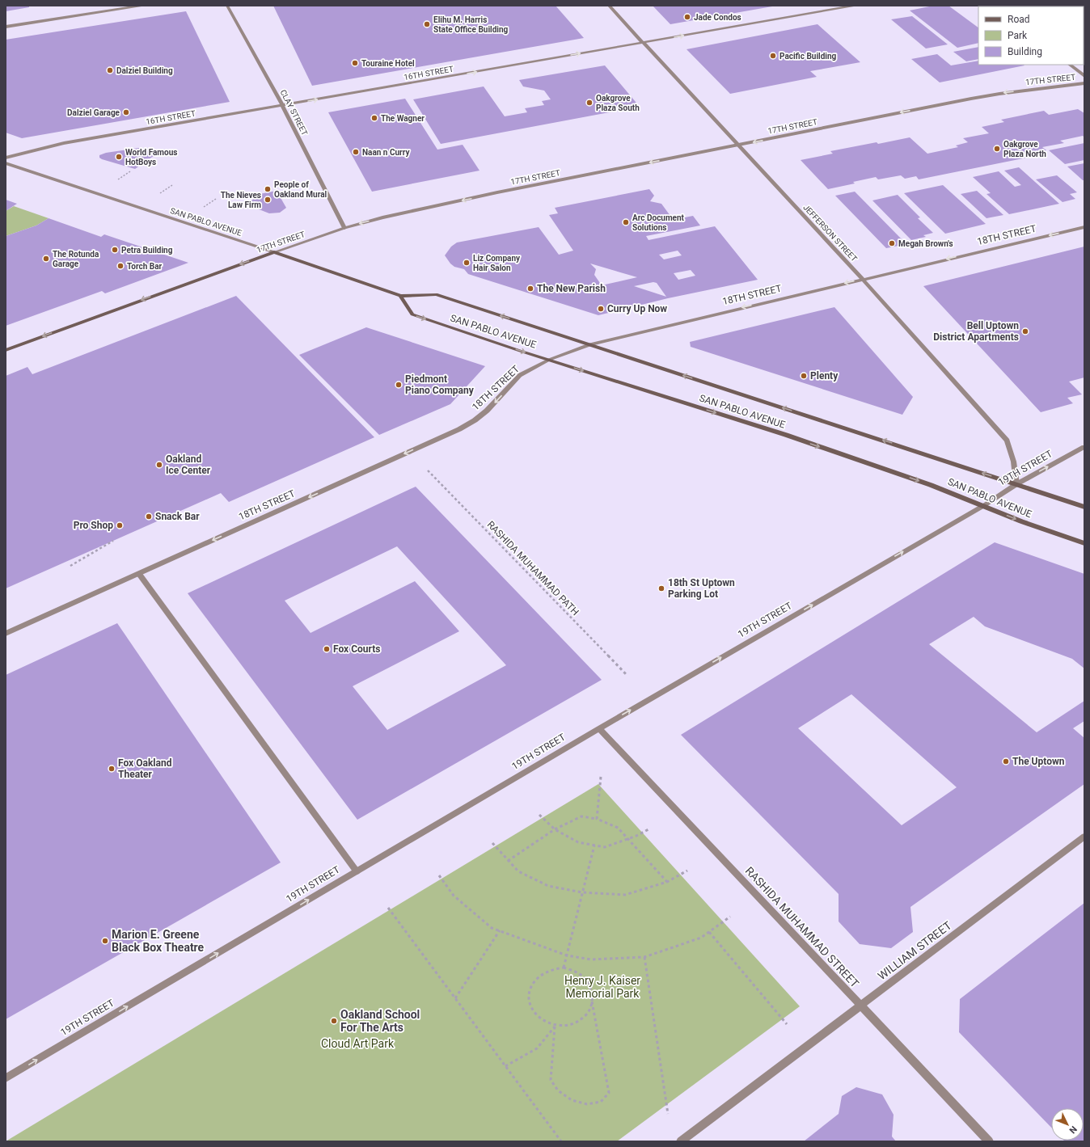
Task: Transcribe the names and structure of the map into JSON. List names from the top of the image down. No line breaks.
{"streets":{"main road":["17TH STREET","SAN PABLO AVENUE"],"street":["16TH STREET","CLAY STREET","JEFFERSON STREET","18TH STREET","19TH STREET","RASHIDA MUHAMMAD STREET","WILLIAM STREET"],"path":["RASHIDA MUHAMMAD PATH"]},"crossings":[["16TH STREET","CLAY STREET"],["16TH STREET","JEFFERSON STREET"],["17TH STREET","CLAY STREET"],["17TH STREET","SAN PABLO AVENUE"],["17TH STREET","JEFFERSON STREET"],["SAN PABLO AVENUE","JEFFERSON STREET"],["SAN PABLO AVENUE","18TH STREET"],["SAN PABLO AVENUE","19TH STREET"],["JEFFERSON STREET","18TH STREET"],["JEFFERSON STREET","19TH STREET"],["19TH STREET","RASHIDA MUHAMMAD STREET"],["RASHIDA MUHAMMAD STREET","WILLIAM STREET"]],"one_way":["16TH STREET","17TH STREET","18TH STREET","19TH STREET"],"parks":["Henry J. Kaiser Memorial Park","Cloud Art Park"],"places":["Jade Condos","Elihu M. Harris State Office Building","Pacific Building","Touraine Hotel","Dalziel Building","Oakgrove Plaza South","Dalziel Garage","The Wagner","Oakgrove Plaza North","Naan n Curry","World Famous HotBoys","People of Oakland Mural","The Nieves Law Firm","Arc Document Solutions","Megah Brown's","Petra Building","The Rotunda Garage","Liz Company Hair Salon","Torch Bar","The New Parish","Curry Up Now","Bell Uptown District Apartments","Plenty","Piedmont Piano Company","Oakland Ice Center","Snack Bar","Pro Shop","18th St Uptown Parking Lot","Fox Courts","The Uptown","Fox Oakland Theater","Marion E. Greene Black Box Theatre","Oakland School For The Arts"],"legend":["Road","Park","Building"],"north":"bottom right"}
